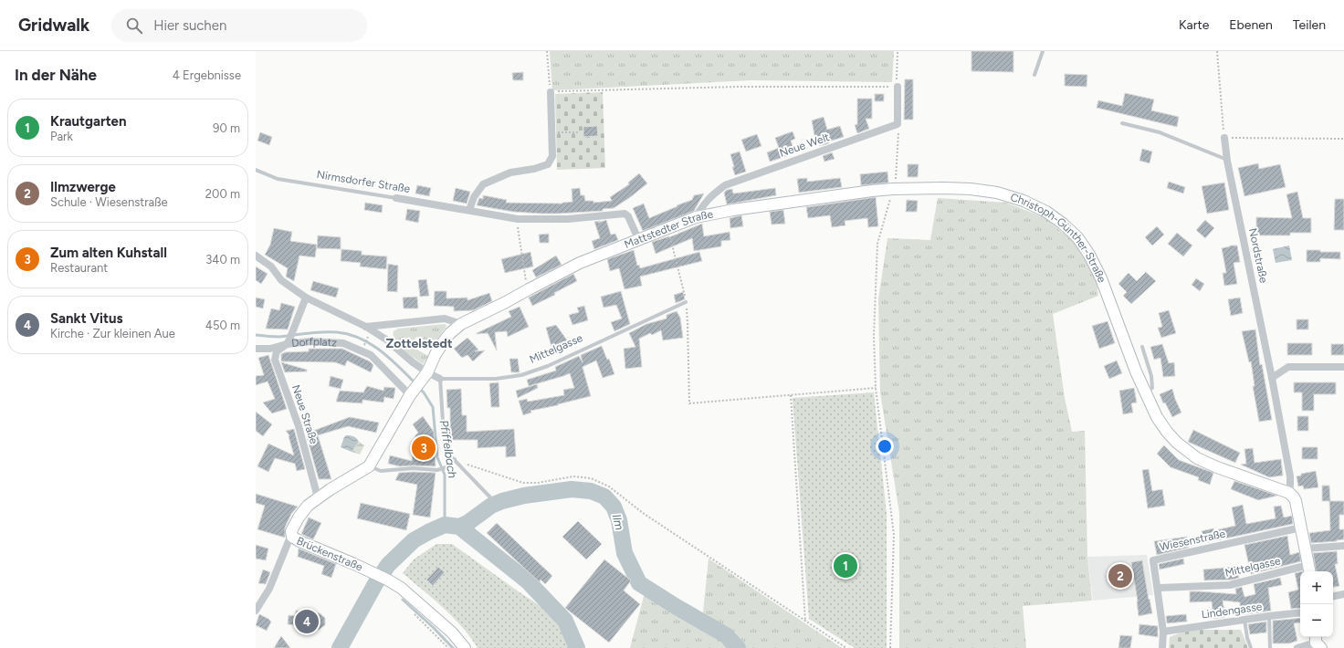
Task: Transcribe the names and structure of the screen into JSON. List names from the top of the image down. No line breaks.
{"streets":{"street":["Neue Welt","Nirmsdorfer Straße","Mattstedter Straße","Christoph-Günther-Straße","Nordstraße","Dorfplatz","Mittelgasse","Neue Straße","Wiesenstraße","Brückenstraße","Lindengasse"]},"crossings":[["Neue Welt","Mattstedter Straße"],["Nirmsdorfer Straße","Mattstedter Straße"],["Mattstedter Straße","Christoph-Günther-Straße"],["Christoph-Günther-Straße","Nordstraße"],["Dorfplatz","Neue Straße"],["Dorfplatz","Brückenstraße"],["Mittelgasse","Wiesenstraße"],["Neue Straße","Brückenstraße"],["Wiesenstraße","Lindengasse"]],"districts":["Zottelstedt"],"water":["Pfiffelbach","Ilm"],"page":{"header":"Gridwalk","search":"Hier suchen","nav":["Karte","Ebenen","Teilen"],"heading":["In der Nähe","4 Ergebnisse"],"list":[{"mark":"1","name":"Krautgarten","note":"Park","value":"90 m"},{"mark":"2","name":"Ilmzwerge","note":"Schule · Wiesenstraße","value":"200 m"},{"mark":"3","name":"Zum alten Kuhstall","note":"Restaurant","value":"340 m"},{"mark":"4","name":"Sankt Vitus","note":"Kirche · Zur kleinen Aue","value":"450 m"}],"pins":["3","1","2","4"],"map_buttons":["+","−"]}}
